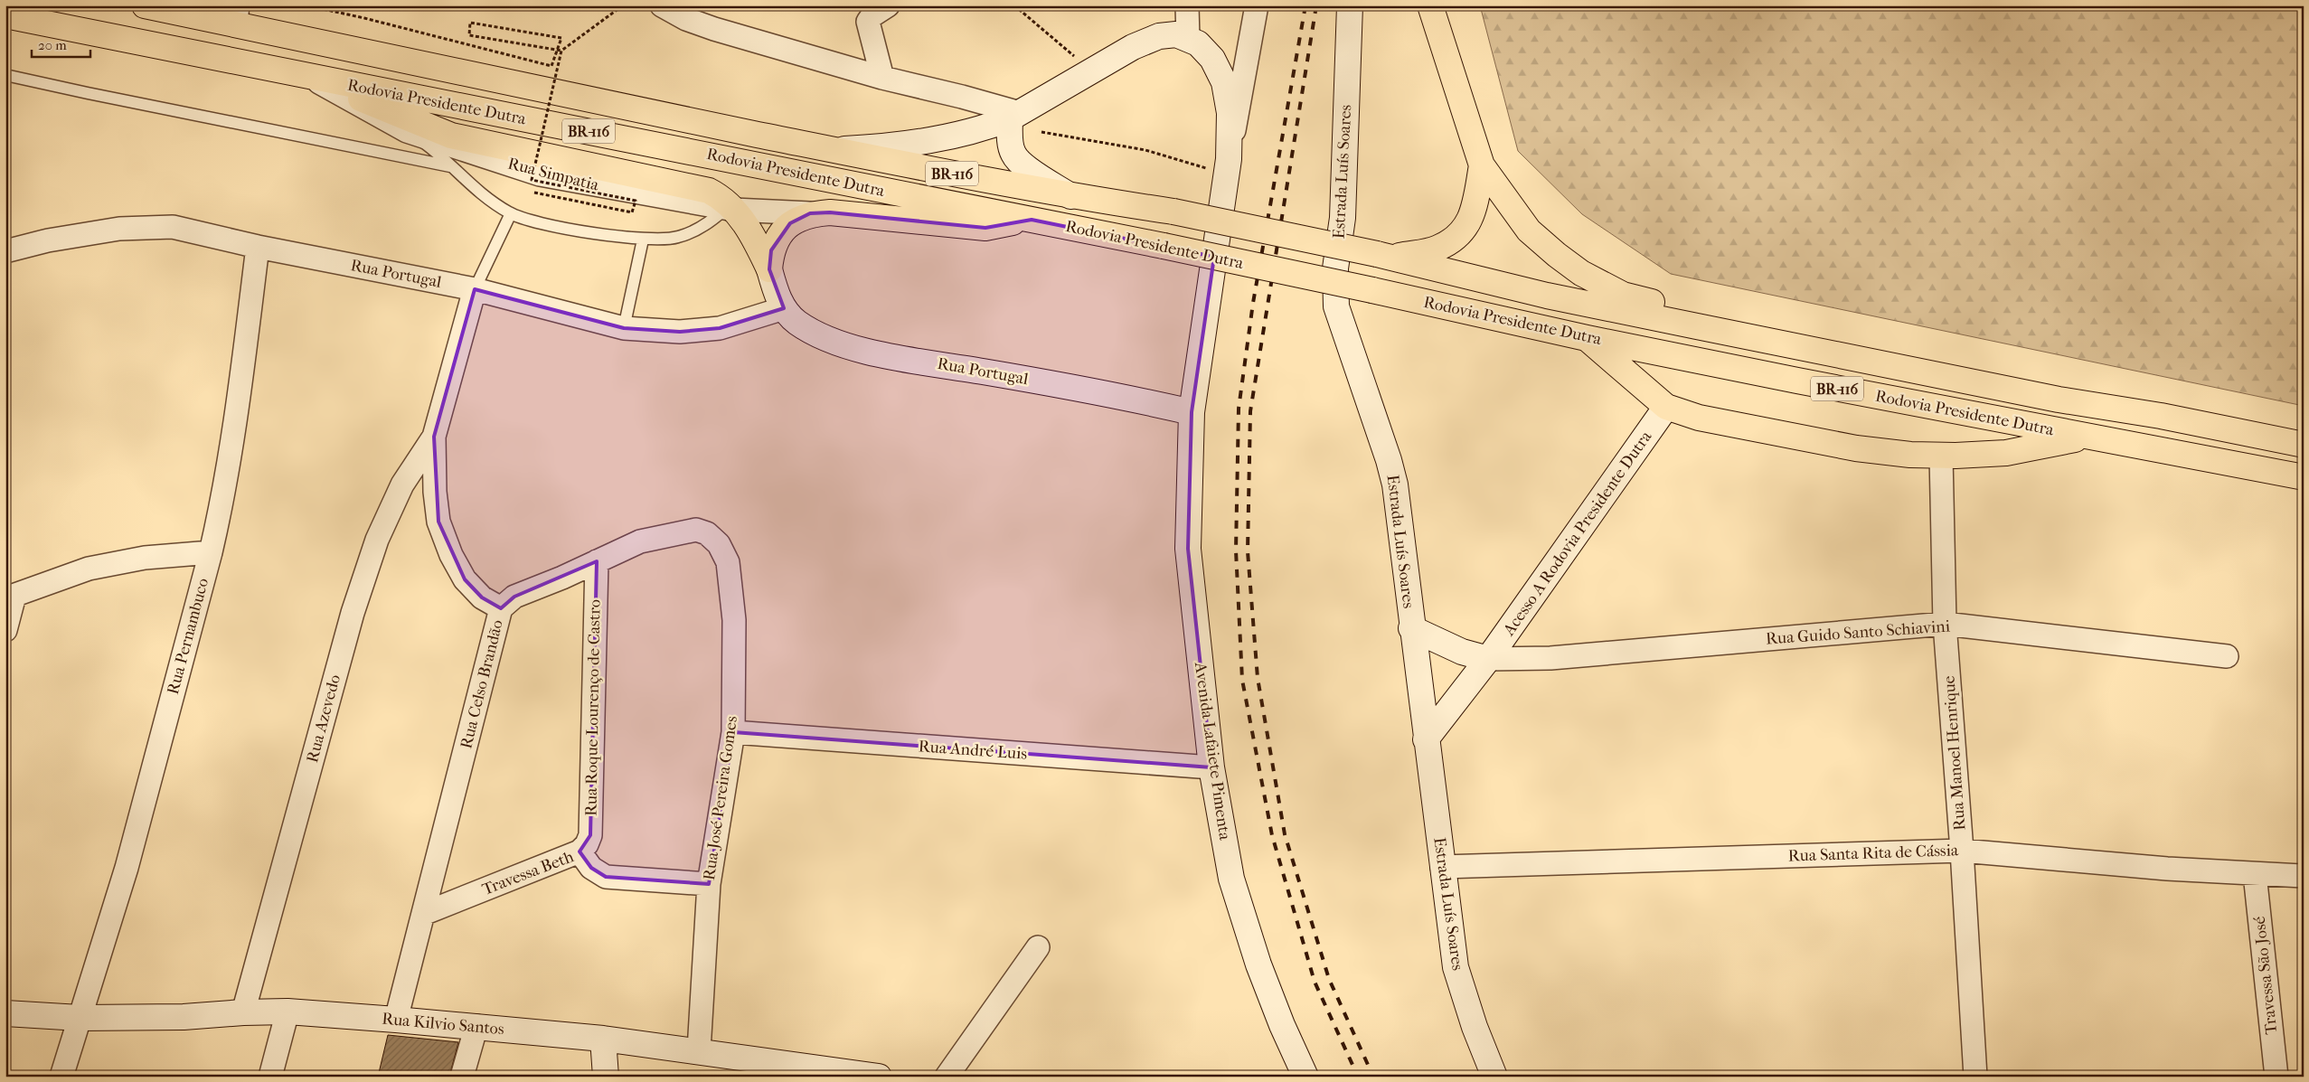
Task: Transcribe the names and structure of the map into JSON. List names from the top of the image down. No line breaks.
{"streets":{"highway":["Rodovia Presidente Dutra","BR-116"],"main road":["Estrada Luís Soares","Rua Portugal","Acesso A Rodovia Presidente Dutra","Avenida Lafaiete Pimenta","Rua Kilvio Santos"],"street":["Rua Simpatia","Rua Guido Santo Schiavini","Rua Pernambuco","Rua Celso Brandão","Rua Roque Lourenço de Castro","Rua Azevedo","Rua André Luis","Rua Manoel Henrique","Rua José Pereira Gomes","Rua Santa Rita de Cássia","Travessa Beth","Travessa São José"]},"crossings":[["Rodovia Presidente Dutra","Rua Simpatia"],["Estrada Luís Soares","Acesso A Rodovia Presidente Dutra"],["Estrada Luís Soares","Rua Santa Rita de Cássia"],["Rua Portugal","Rua Pernambuco"],["Rua Portugal","Rua Celso Brandão"],["Rua Portugal","Avenida Lafaiete Pimenta"],["Acesso A Rodovia Presidente Dutra","Rua Guido Santo Schiavini"],["Rua Guido Santo Schiavini","Rua Manoel Henrique"],["Rua Pernambuco","Rua Kilvio Santos"],["Rua Celso Brandão","Rua Azevedo"],["Rua Celso Brandão","Rua José Pereira Gomes"],["Rua Celso Brandão","Travessa Beth"],["Rua Celso Brandão","Rua Kilvio Santos"],["Rua Roque Lourenço de Castro","Rua José Pereira Gomes"],["Rua Roque Lourenço de Castro","Travessa Beth"],["Rua Azevedo","Rua Kilvio Santos"],["Rua André Luis","Avenida Lafaiete Pimenta"],["Rua André Luis","Rua José Pereira Gomes"],["Rua Manoel Henrique","Rua Santa Rita de Cássia"],["Rua José Pereira Gomes","Travessa Beth"],["Rua José Pereira Gomes","Rua Kilvio Santos"],["Rua Santa Rita de Cássia","Travessa São José"]],"scale_bar":"20 m"}
